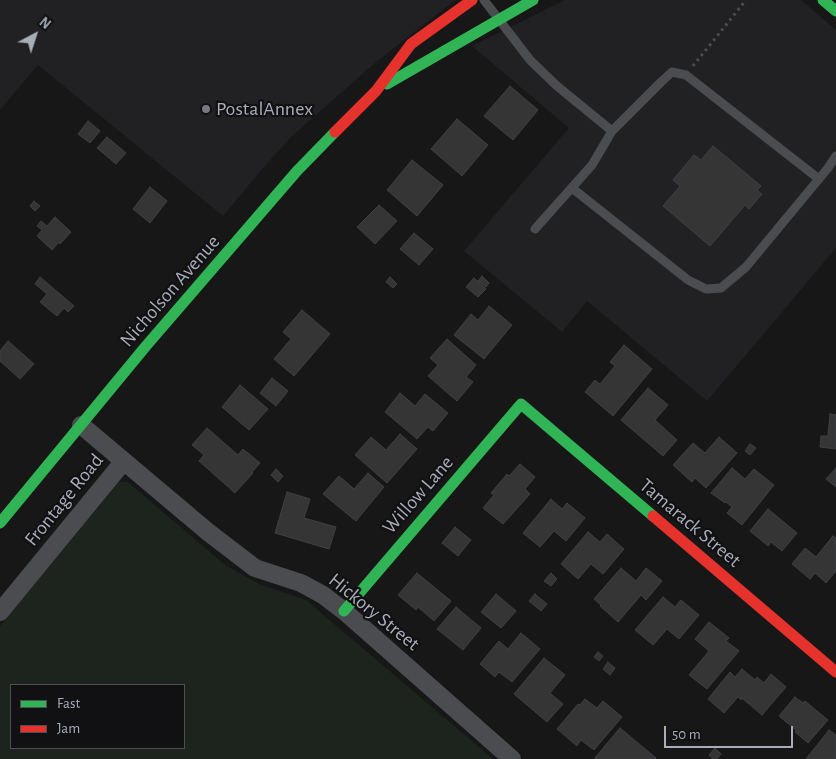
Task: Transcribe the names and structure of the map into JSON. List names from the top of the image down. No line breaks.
{"streets":{"main road":["Nicholson Avenue","Willow Lane","Tamarack Street"],"street":["Frontage Road","Hickory Street"]},"crossings":[["Nicholson Avenue","Hickory Street"],["Willow Lane","Tamarack Street"],["Willow Lane","Hickory Street"],["Frontage Road","Hickory Street"]],"places":["PostalAnnex"],"legend":["Fast","Jam"],"scale_bar":"50 m","north":"top right"}
